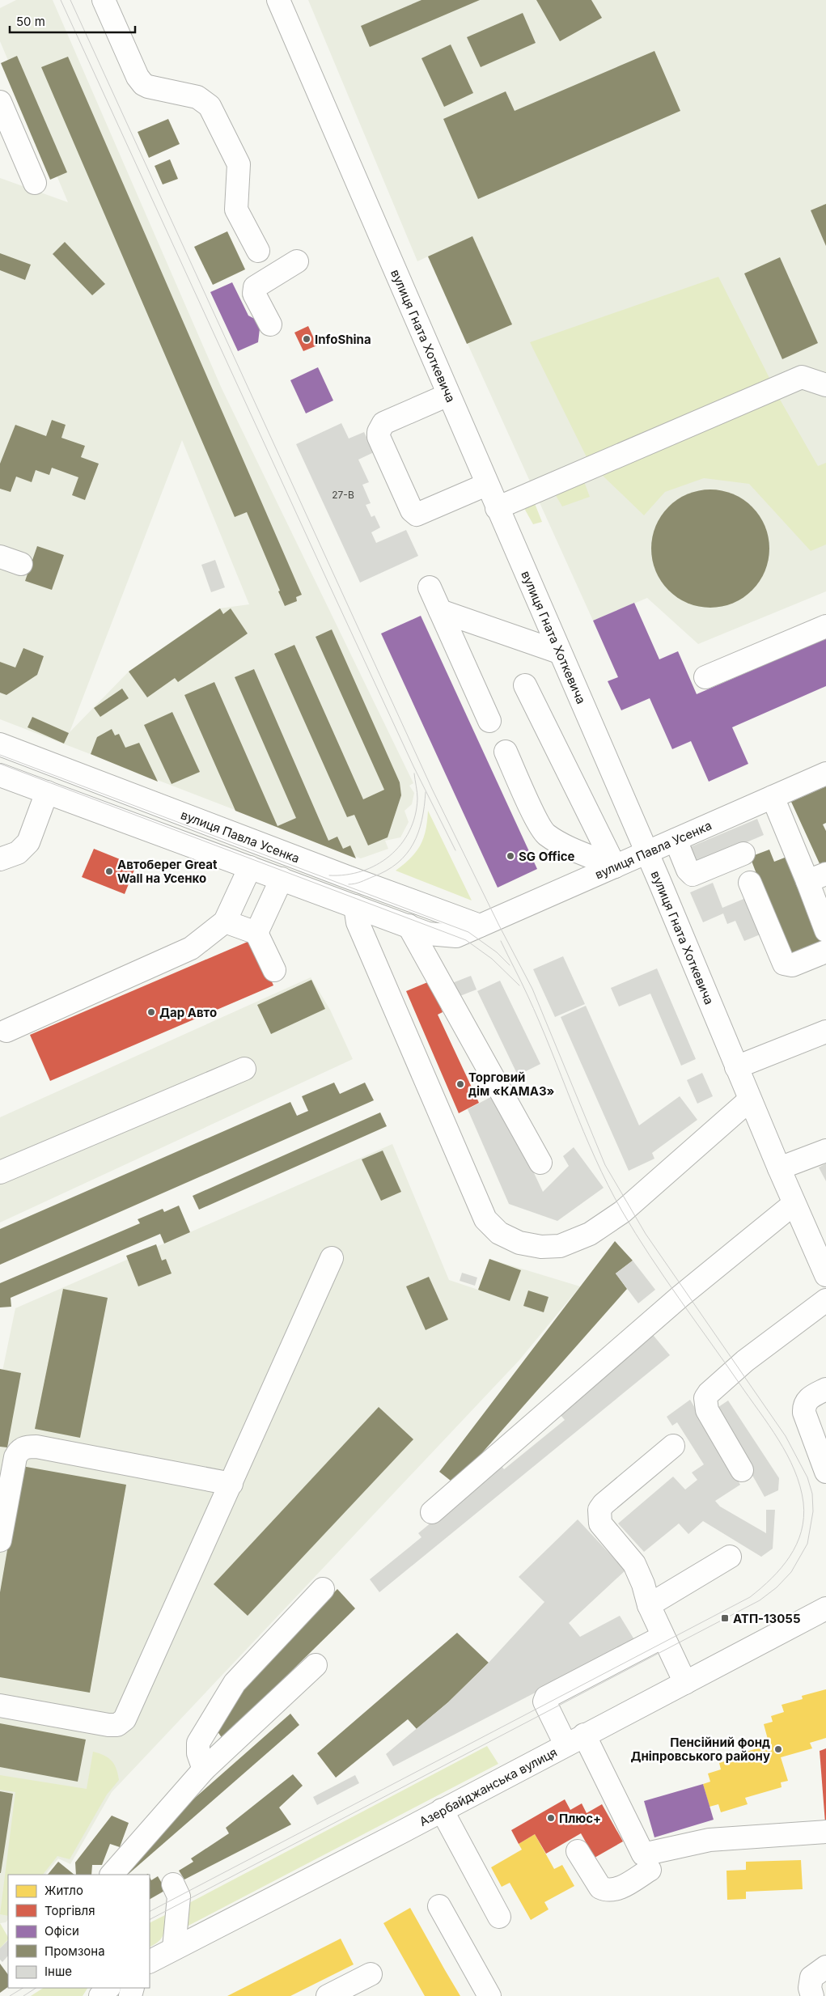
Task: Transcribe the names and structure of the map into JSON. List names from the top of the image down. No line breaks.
{"streets":{"street":["вулиця Гната Хоткевича","вулиця Павла Усенка","Азербайджанська вулиця"]},"crossings":[["вулиця Гната Хоткевича","вулиця Павла Усенка"]],"places":{"other":["InfoShina","SG Office","Автоберег Great Wall на Усенко","Дар Авто","Торговий дім «КАМАЗ»","Пенсійний фонд Дніпровського району","Плюс+"],"transit":["АТП-13055"]},"house_numbers":["27-В"],"legend":["Житло","Торгівля","Офіси","Промзона","Інше"],"scale_bar":"50 m"}
